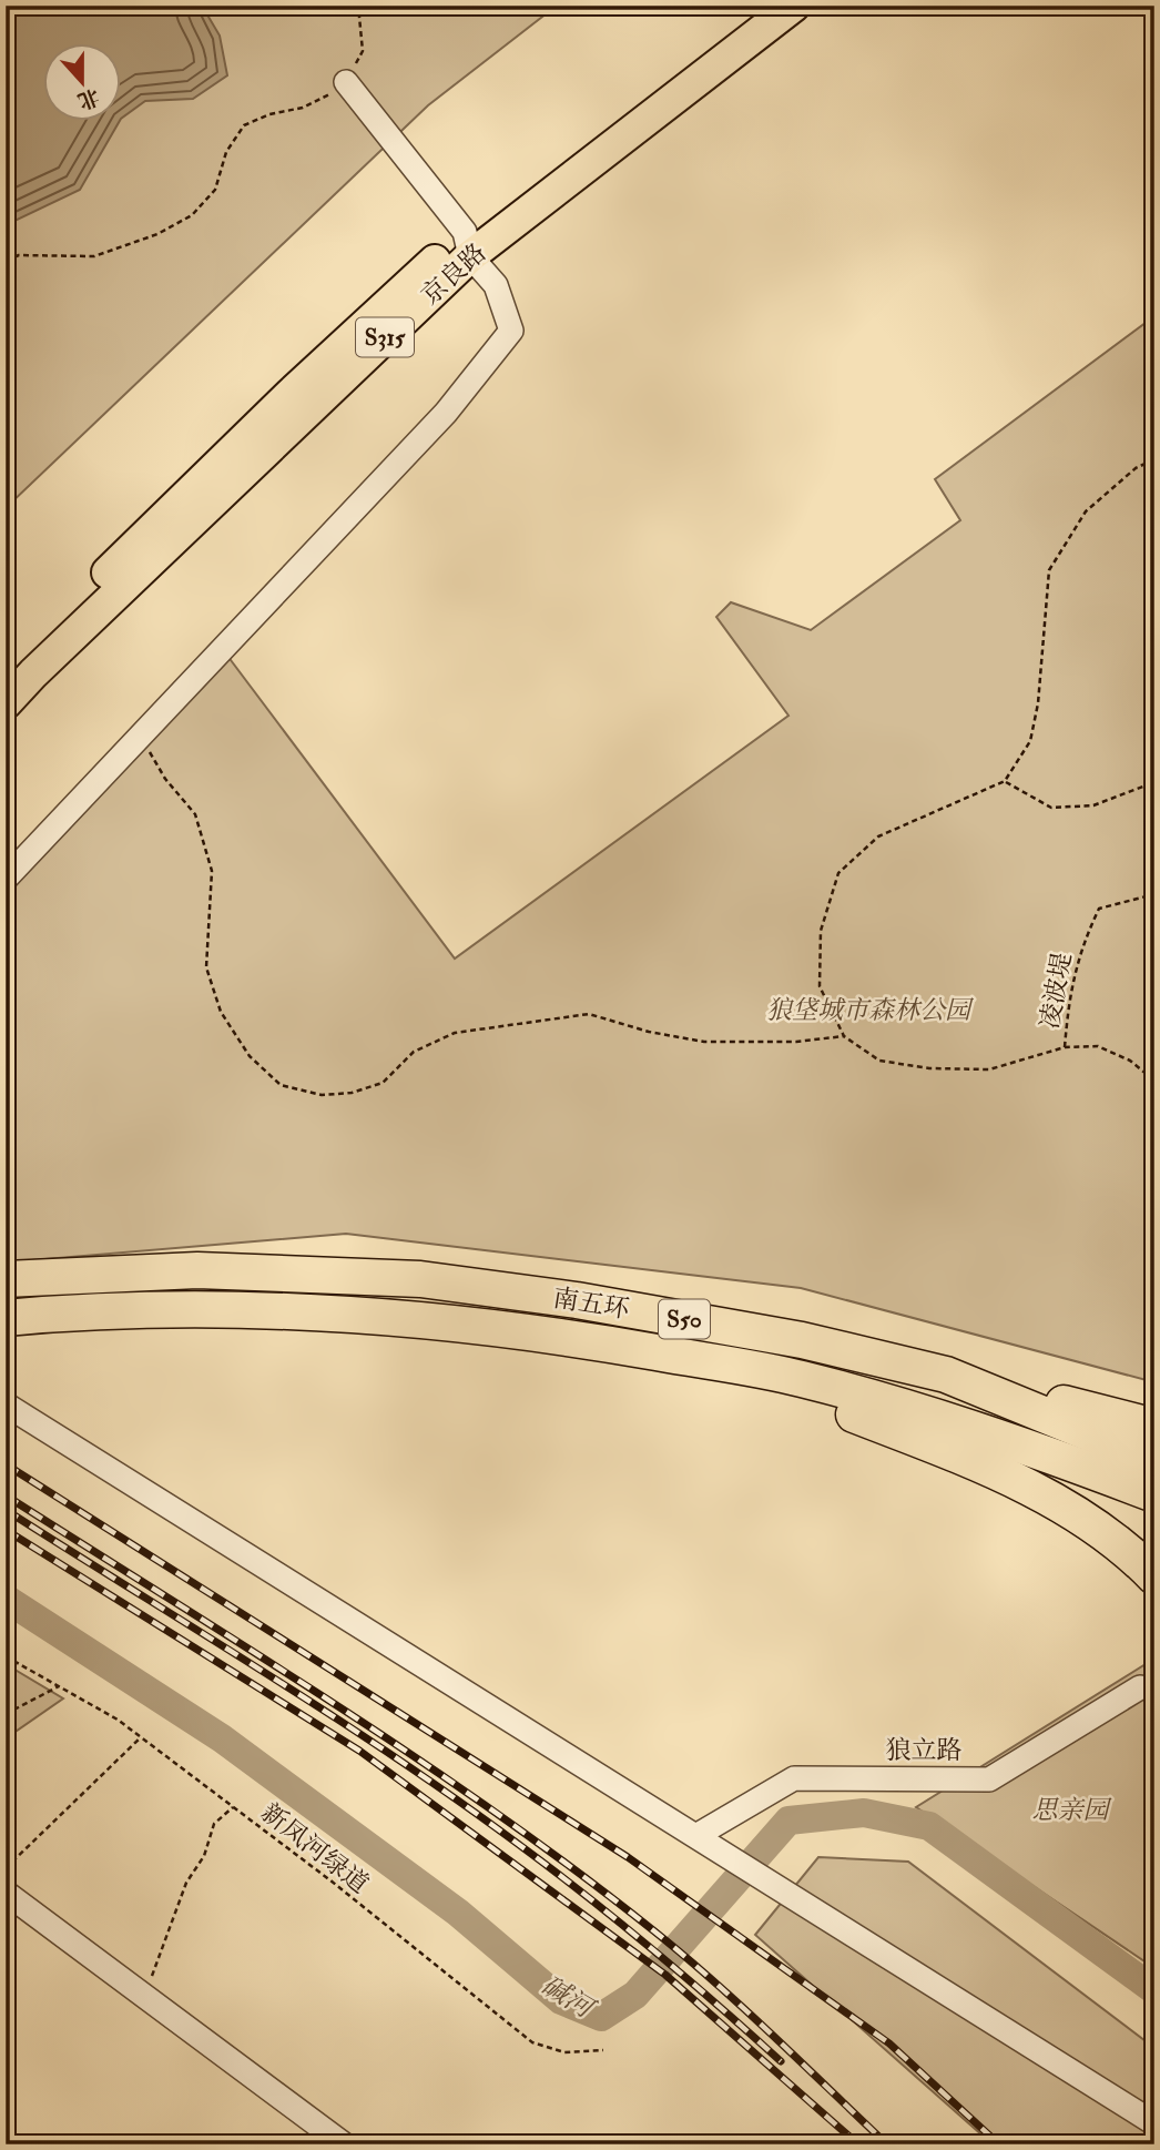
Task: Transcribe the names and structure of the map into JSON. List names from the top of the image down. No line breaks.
{"streets":{"highway":["南五环","S50"],"main road":["京良路","S315"],"street":["狼立路"],"path":["凌波堤","新凤河绿道"]},"water":["碱河"],"parks":["狼垡城市森林公园","思亲园"],"north":"bottom"}
